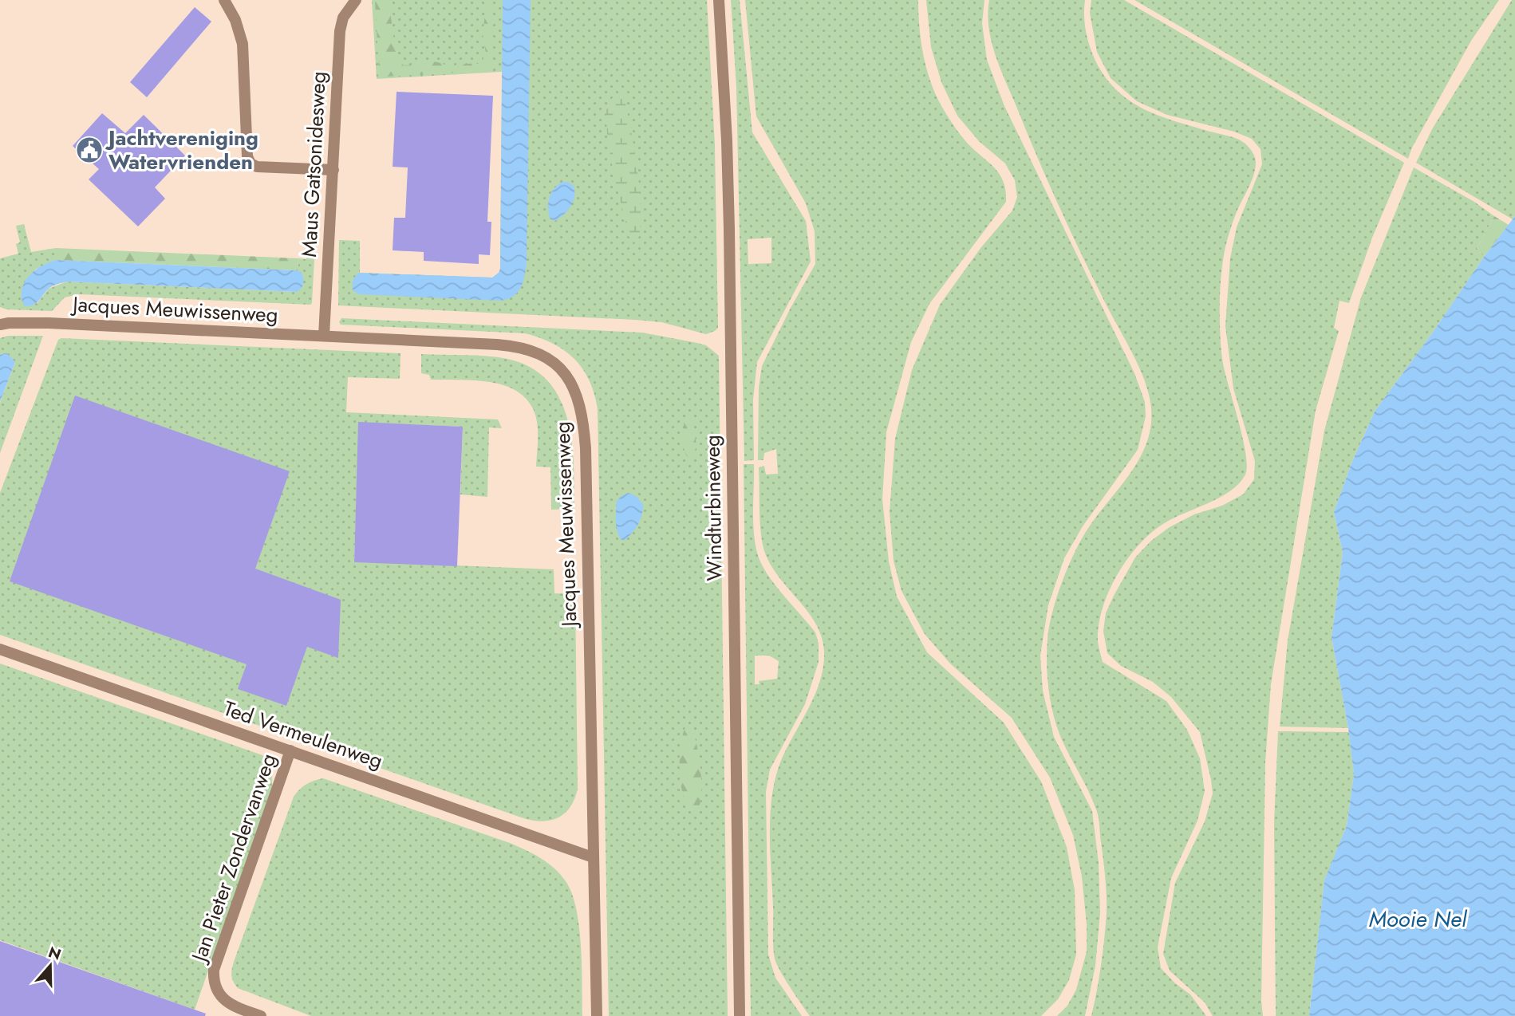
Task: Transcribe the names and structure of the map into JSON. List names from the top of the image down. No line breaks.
{"streets":{"street":["Maus Gatsonidesweg","Jacques Meuwissenweg","Windturbineweg","Ted Vermeulenweg","Jan Pieter Zondervanweg"]},"crossings":[["Maus Gatsonidesweg","Jacques Meuwissenweg"],["Jacques Meuwissenweg","Ted Vermeulenweg"],["Ted Vermeulenweg","Jan Pieter Zondervanweg"]],"water":["Mooie Nel"],"places":{"public building":["Jachtvereniging Watervrienden"]},"north":"top"}
